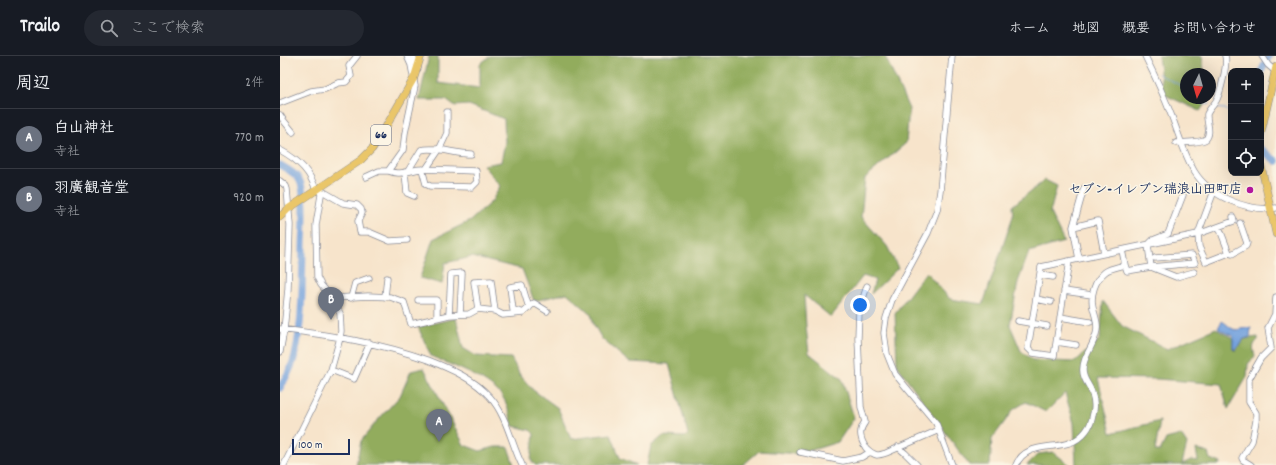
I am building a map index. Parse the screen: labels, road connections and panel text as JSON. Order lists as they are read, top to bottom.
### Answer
{
  "streets": {
    "main road": ["66"]
  },
  "places": ["セブン-イレブン瑞浪山田町店"],
  "scale_bar": "100 m",
  "north": "bottom",
  "page": {
    "header": "Trailo",
    "search": "ここで検索",
    "nav": [
      "ホーム",
      "地図",
      "概要",
      "お問い合わせ"
    ],
    "heading": ["周辺", "2件"],
    "map_buttons": ["+", "−"],
    "list": [
      {
        "mark": "A",
        "name": "白山神社",
        "note": "寺社",
        "value": "770 m"
      },
      {
        "mark": "B",
        "name": "羽廣観音堂",
        "note": "寺社",
        "value": "920 m"
      }
    ],
    "pins": ["B", "A"],
    "scale": "100 m"
  }
}
